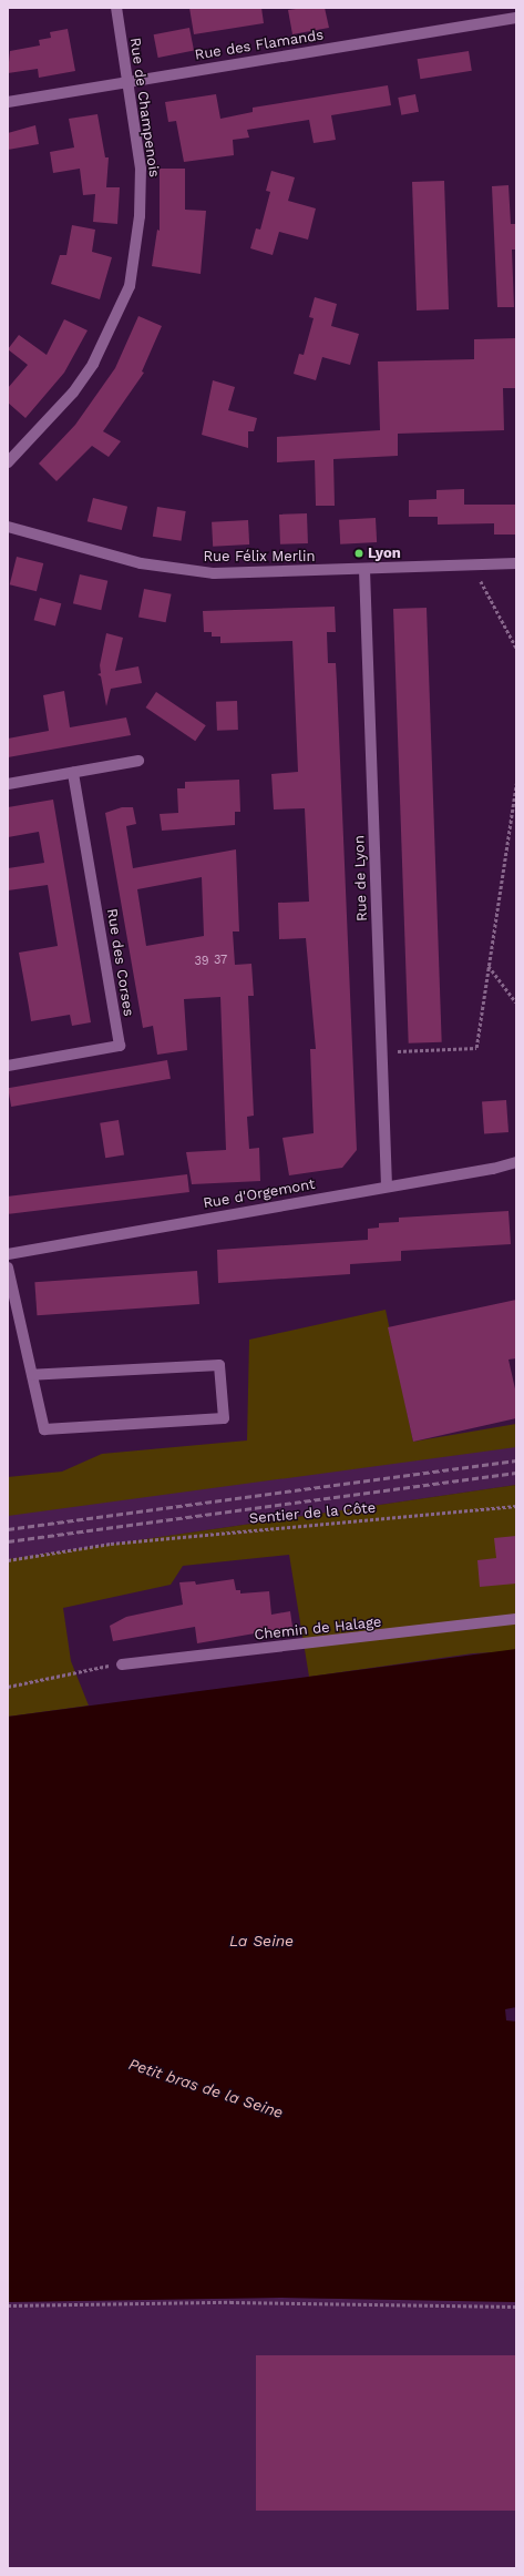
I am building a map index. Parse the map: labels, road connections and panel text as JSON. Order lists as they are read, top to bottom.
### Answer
{
  "streets": {
    "street": [
      "Rue des Flamands",
      "Rue de Champenois",
      "Rue Félix Merlin",
      "Rue de Lyon",
      "Rue des Corses",
      "Rue d'Orgemont",
      "Chemin de Halage"
    ],
    "path": ["Sentier de la Côte"]
  },
  "crossings": [
    ["Rue des Flamands", "Rue de Champenois"],
    ["Rue Félix Merlin", "Rue de Lyon"],
    ["Rue de Lyon", "Rue d'Orgemont"]
  ],
  "water": ["La Seine", "Petit bras de la Seine"],
  "places": ["Lyon"],
  "house_numbers": ["37", "39"]
}
